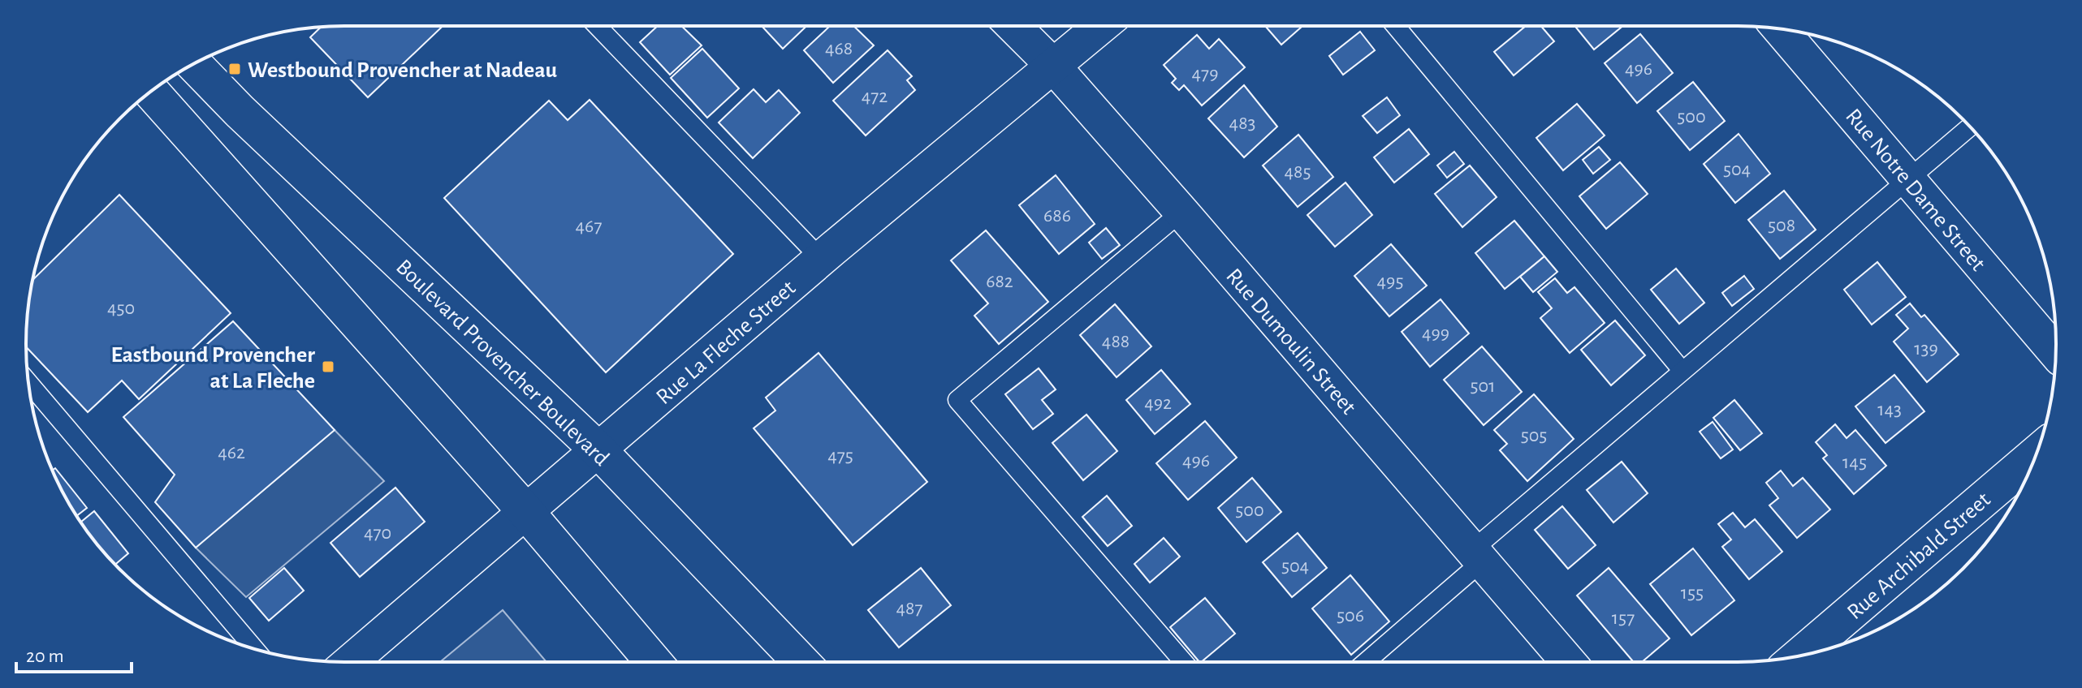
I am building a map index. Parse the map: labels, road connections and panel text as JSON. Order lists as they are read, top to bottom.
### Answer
{
  "streets": {
    "main road": ["Boulevard Provencher Boulevard", "Rue Archibald Street"],
    "street": ["Rue Notre Dame Street", "Rue Dumoulin Street", "Rue La Fleche Street"]
  },
  "crossings": [
    ["Rue Dumoulin Street", "Rue La Fleche Street"],
    ["Rue La Fleche Street", "Boulevard Provencher Boulevard"]
  ],
  "places": {
    "transit": ["Westbound Provencher at Nadeau", "Eastbound Provencher at La Fleche"]
  },
  "house_numbers": [
    "468",
    "496",
    "479",
    "472",
    "500",
    "483",
    "504",
    "485",
    "686",
    "508",
    "467",
    "682",
    "495",
    "450",
    "499",
    "488",
    "139",
    "501",
    "492",
    "143",
    "505",
    "462",
    "475",
    "496",
    "145",
    "500",
    "470",
    "504",
    "155",
    "487",
    "506",
    "157"
  ],
  "scale_bar": "20 m"
}
